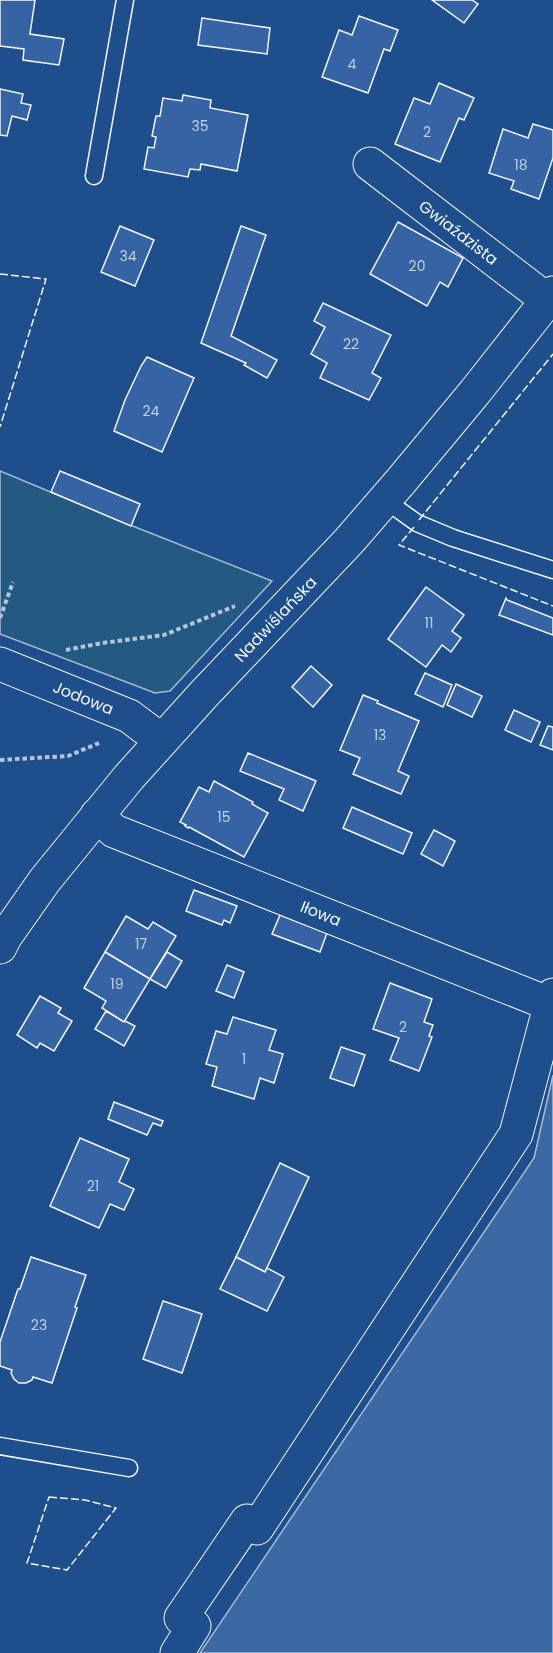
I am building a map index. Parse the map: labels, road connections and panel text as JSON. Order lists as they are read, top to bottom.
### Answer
{
  "streets": {
    "street": [
      "Gwiaździsta",
      "Nadwiślańska",
      "Jodowa",
      "Iłowa"
    ]
  },
  "crossings": [
    ["Gwiaździsta", "Nadwiślańska"],
    ["Nadwiślańska", "Jodowa"],
    ["Nadwiślańska", "Iłowa"]
  ],
  "house_numbers": [
    "4",
    "35",
    "2",
    "18",
    "34",
    "20",
    "22",
    "24",
    "11",
    "13",
    "15",
    "17",
    "19",
    "2",
    "1",
    "21",
    "23"
  ]
}
